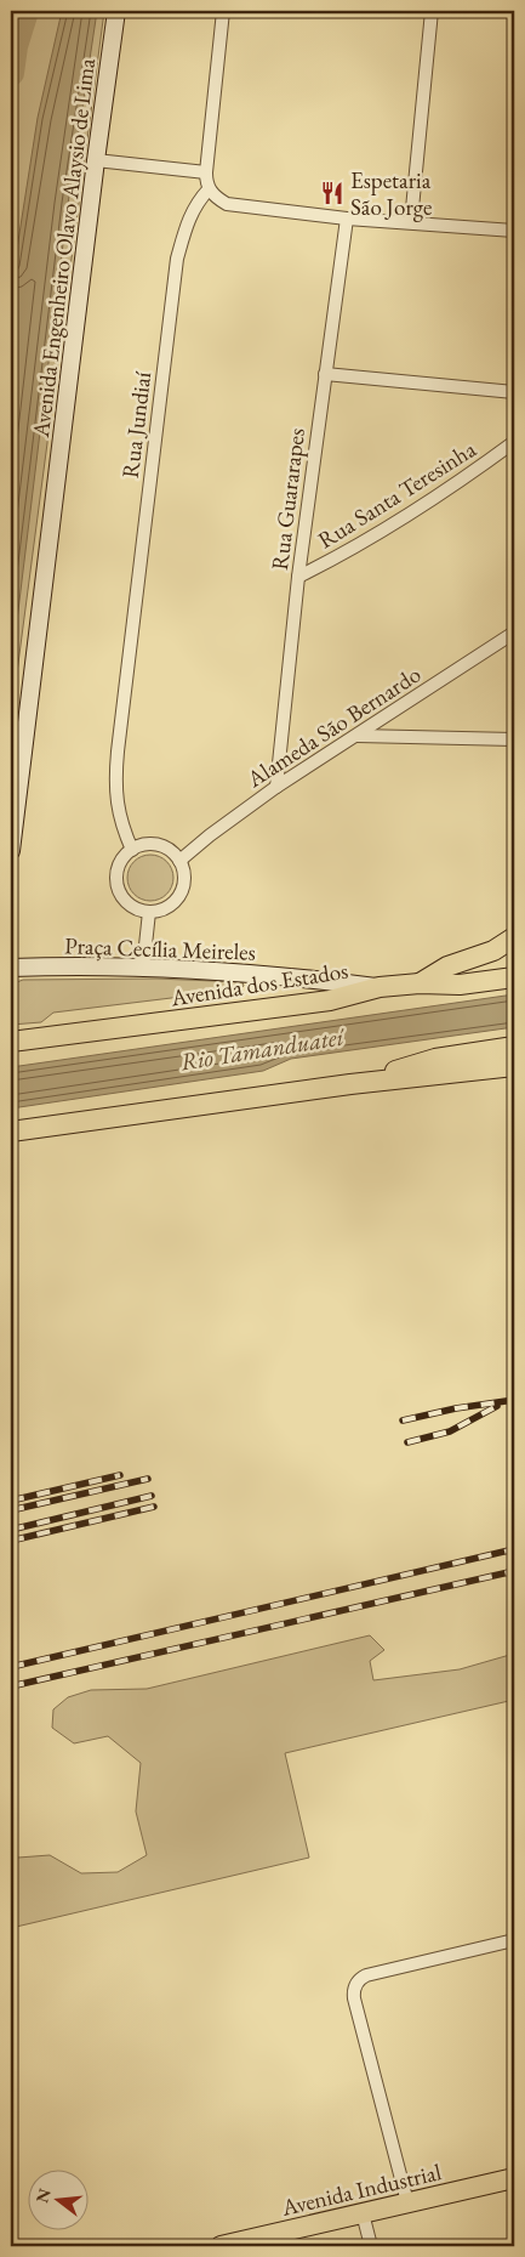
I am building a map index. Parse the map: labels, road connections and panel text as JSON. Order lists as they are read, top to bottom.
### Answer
{
  "streets": {
    "main road": [
      "Avenida Engenheiro Olavo Alaysio de Lima",
      "Praça Cecília Meireles",
      "Avenida dos Estados",
      "Avenida Industrial"
    ],
    "street": [
      "Rua Jundiaí",
      "Rua Santa Teresinha",
      "Rua Guararapes",
      "Alameda São Bernardo"
    ]
  },
  "crossings": [
    ["Rua Jundiaí", "Alameda São Bernardo"],
    ["Rua Santa Teresinha", "Rua Guararapes"],
    ["Rua Guararapes", "Alameda São Bernardo"],
    ["Praça Cecília Meireles", "Avenida dos Estados"]
  ],
  "water": ["Rio Tamanduateí"],
  "places": {
    "restaurant": ["Espetaria São Jorge"]
  },
  "north": "left"
}
